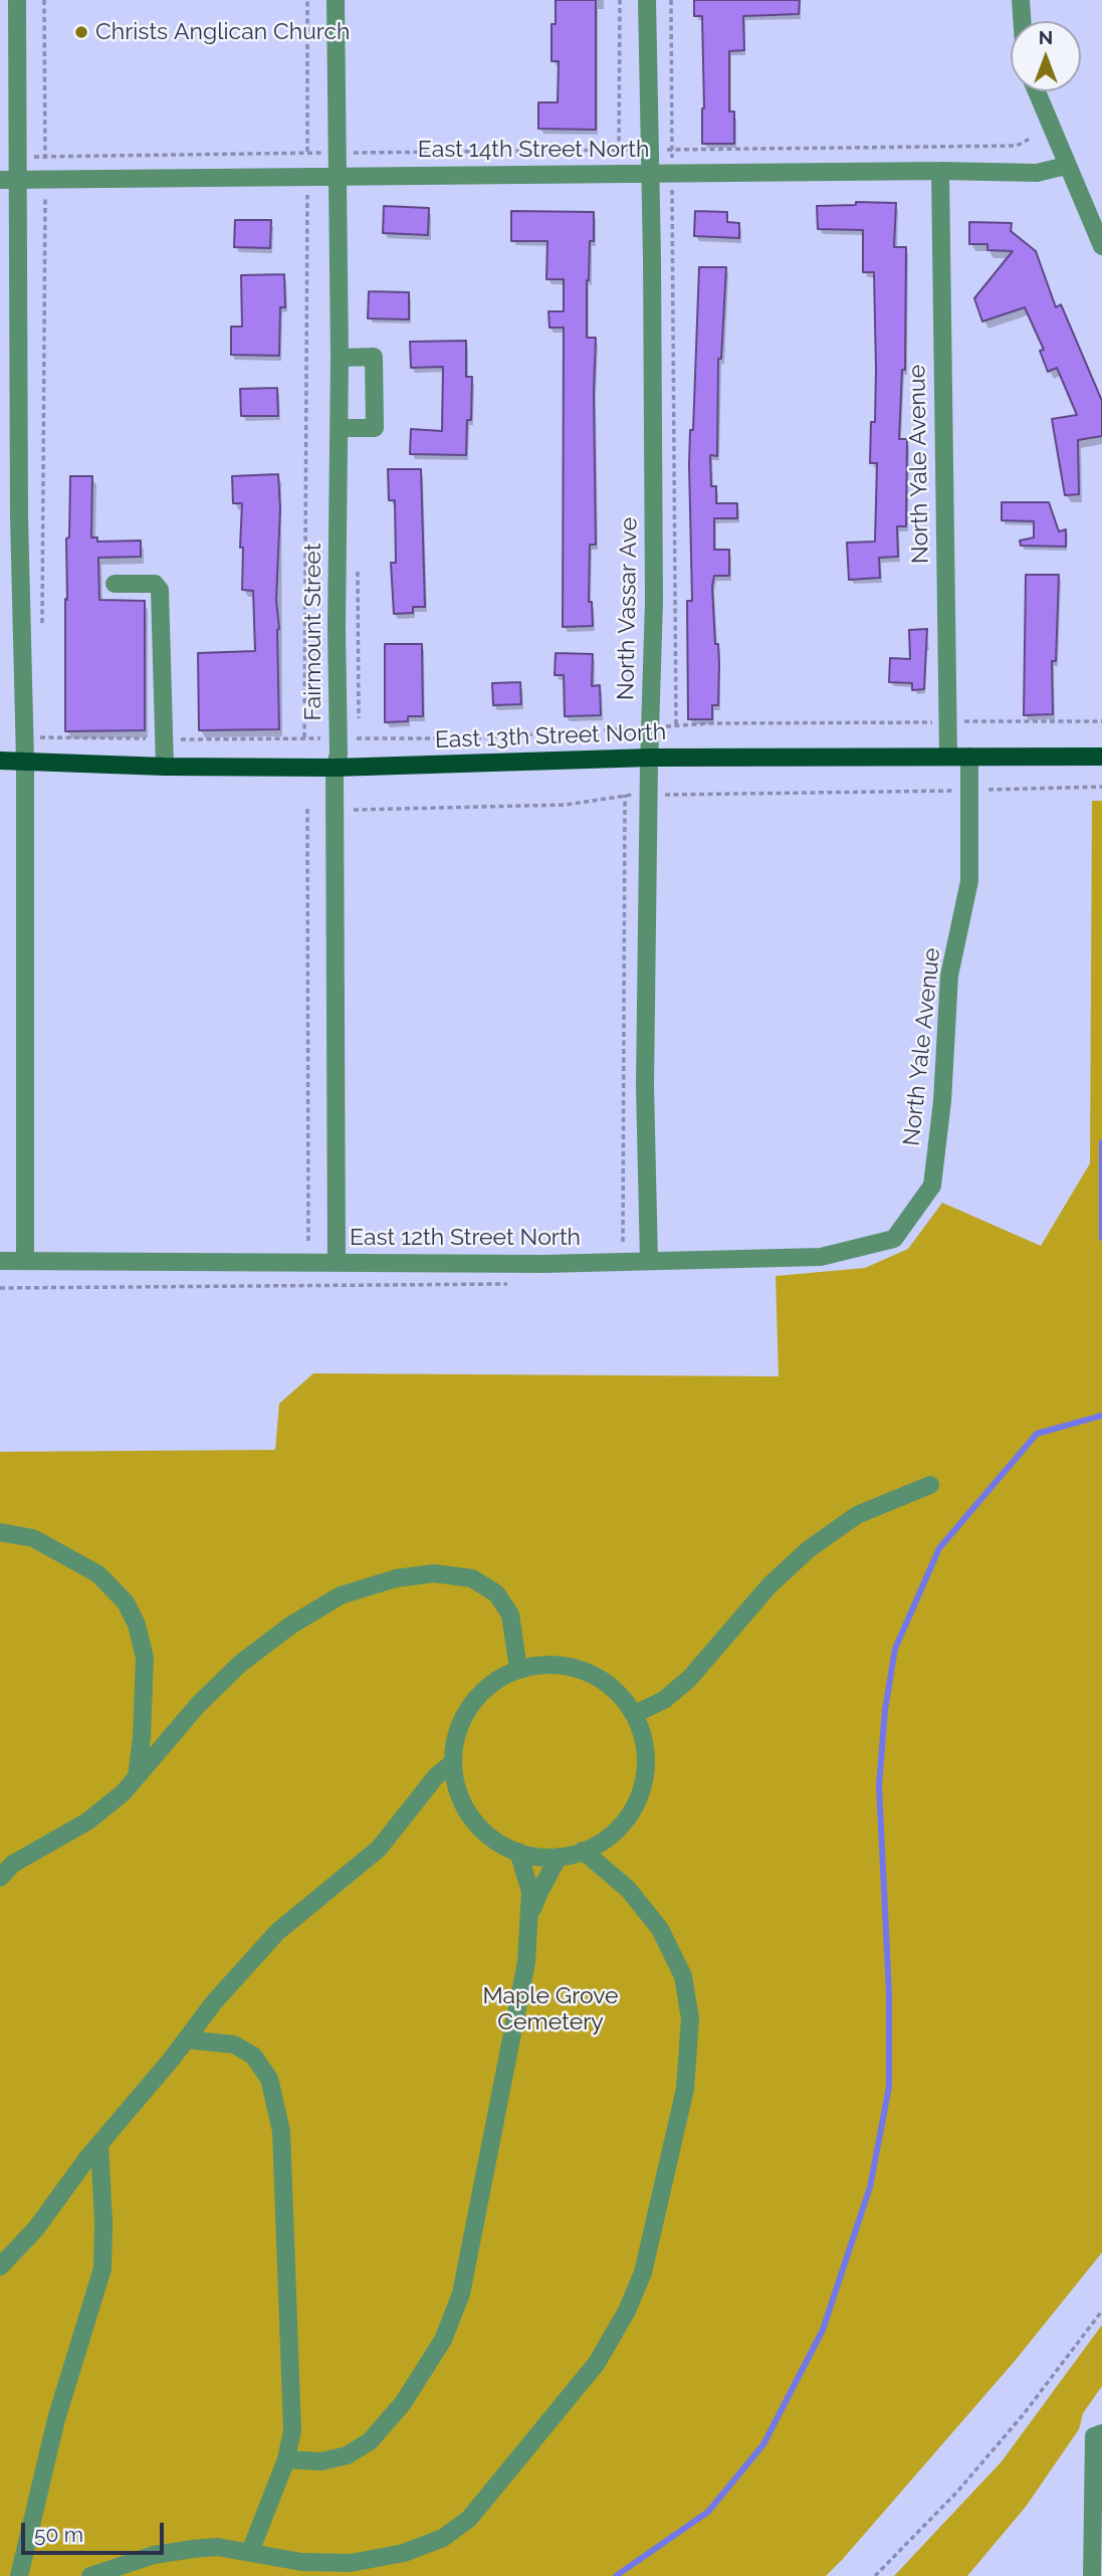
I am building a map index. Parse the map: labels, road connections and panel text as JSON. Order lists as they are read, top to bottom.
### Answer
{
  "streets": {
    "main road": ["East 13th Street North"],
    "street": [
      "East 14th Street North",
      "North Yale Avenue",
      "North Vassar Ave",
      "Fairmount Street",
      "East 12th Street North"
    ]
  },
  "crossings": [
    ["East 14th Street North", "North Yale Avenue"],
    ["East 14th Street North", "North Vassar Ave"],
    ["East 14th Street North", "Fairmount Street"],
    ["North Yale Avenue", "East 13th Street North"],
    ["North Yale Avenue", "East 12th Street North"],
    ["North Vassar Ave", "East 13th Street North"],
    ["North Vassar Ave", "East 12th Street North"],
    ["Fairmount Street", "East 13th Street North"],
    ["Fairmount Street", "East 12th Street North"]
  ],
  "parks": ["Maple Grove Cemetery"],
  "places": ["Christs Anglican Church"],
  "scale_bar": "50 m",
  "north": "top"
}
